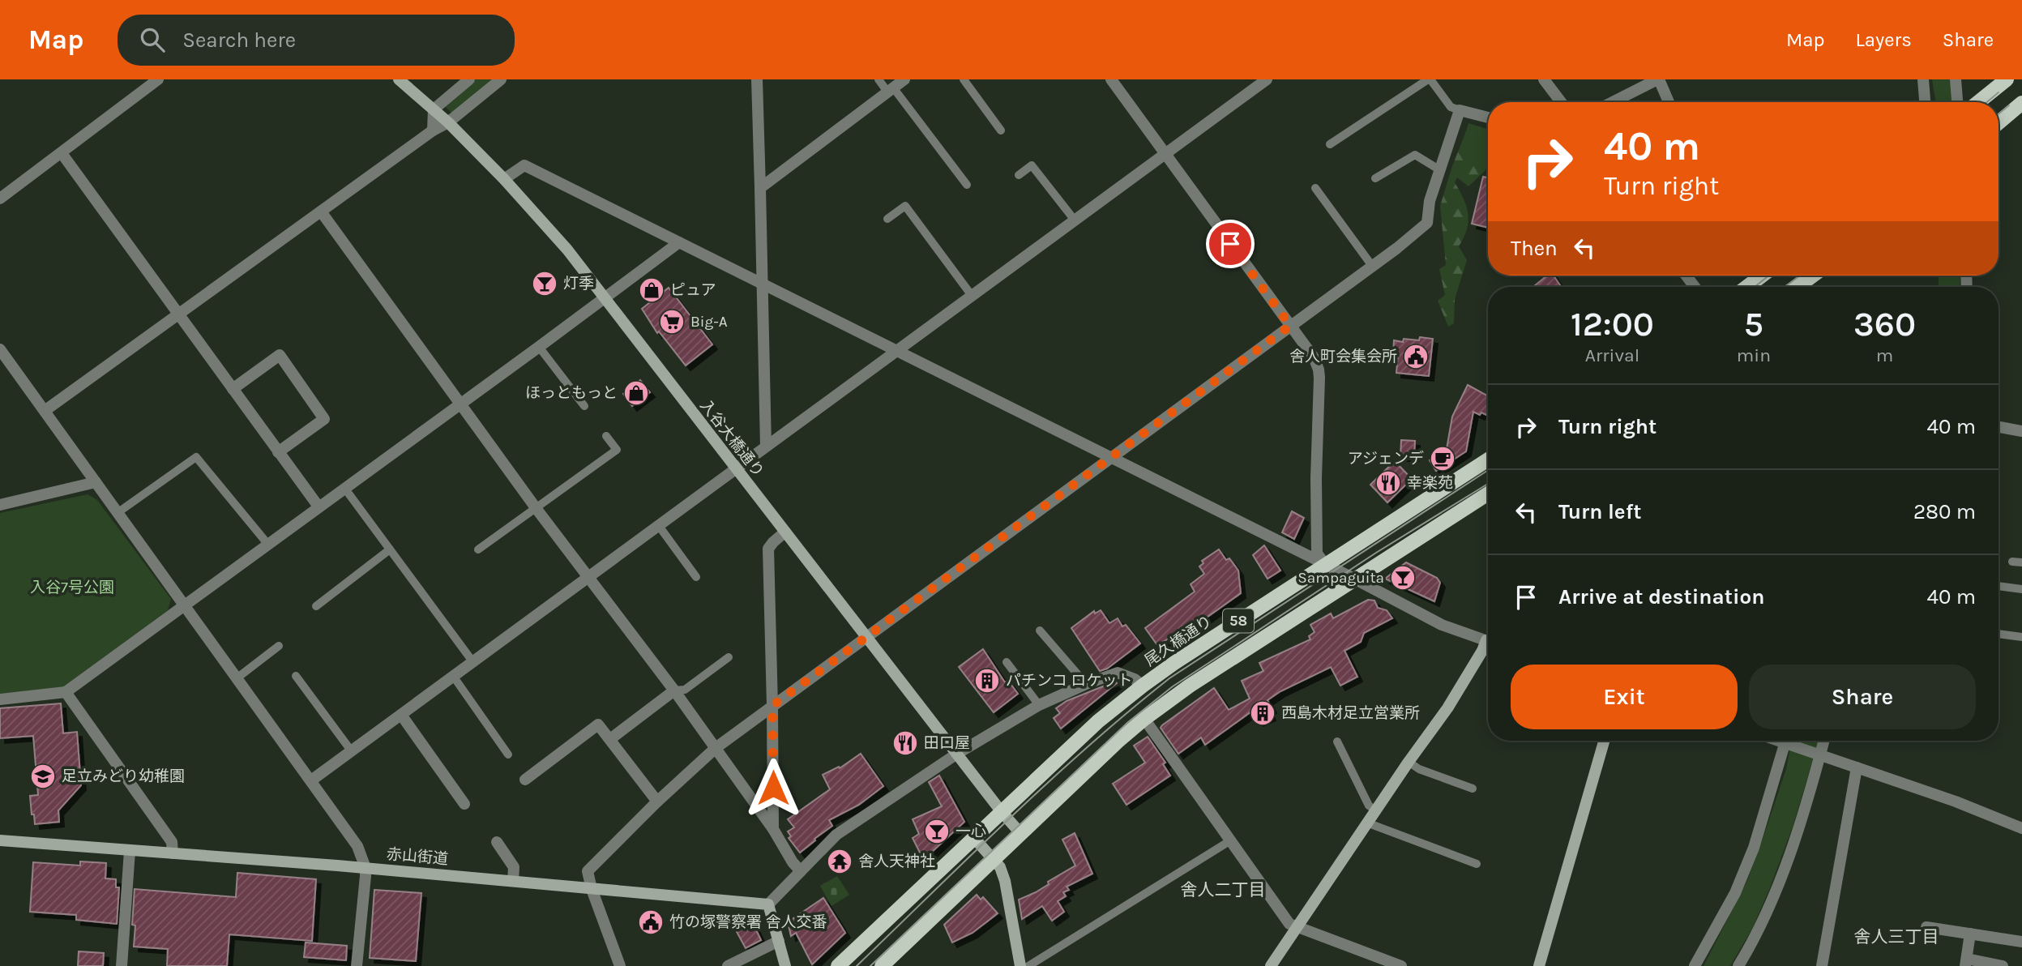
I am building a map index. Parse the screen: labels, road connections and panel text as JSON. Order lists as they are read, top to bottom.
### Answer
{
  "streets": {
    "main road": ["58", "尾久橋通り"],
    "street": ["入谷大橋通り", "赤山街道"]
  },
  "crossings": [
    ["入谷大橋通り", "58"],
    ["入谷大橋通り", "尾久橋通り"]
  ],
  "districts": ["舎人二丁目", "舎人三丁目"],
  "parks": ["入谷7号公園"],
  "places": {
    "bar": ["灯季", "Sampaguita", "一心"],
    "shop": ["ピュア", "ほっともっと"],
    "supermarket": ["Big-A"],
    "public building": ["舎人町会集会所", "竹の塚警察署 舎人交番"],
    "cafe": ["アジェンデ"],
    "restaurant": ["幸楽苑", "田口屋"],
    "building": ["パチンコ ロケット", "西島木材足立営業所"],
    "school or university": ["足立みどり幼稚園"],
    "temple": ["舎人天神社"]
  },
  "page": {
    "header": "Map",
    "search": "Search here",
    "nav": ["Map", "Layers", "Share"],
    "turn": ["40 m", "Turn right"],
    "then": "Then",
    "eta": [
      "12:00",
      "Arrival",
      "5",
      "min",
      "360",
      "m"
    ],
    "list": [
      {
        "name": "Turn right",
        "value": "40 m"
      },
      {
        "name": "Turn left",
        "value": "280 m"
      },
      {
        "name": "Arrive at destination",
        "value": "40 m"
      }
    ],
    "buttons": ["Exit", "Share"]
  }
}
